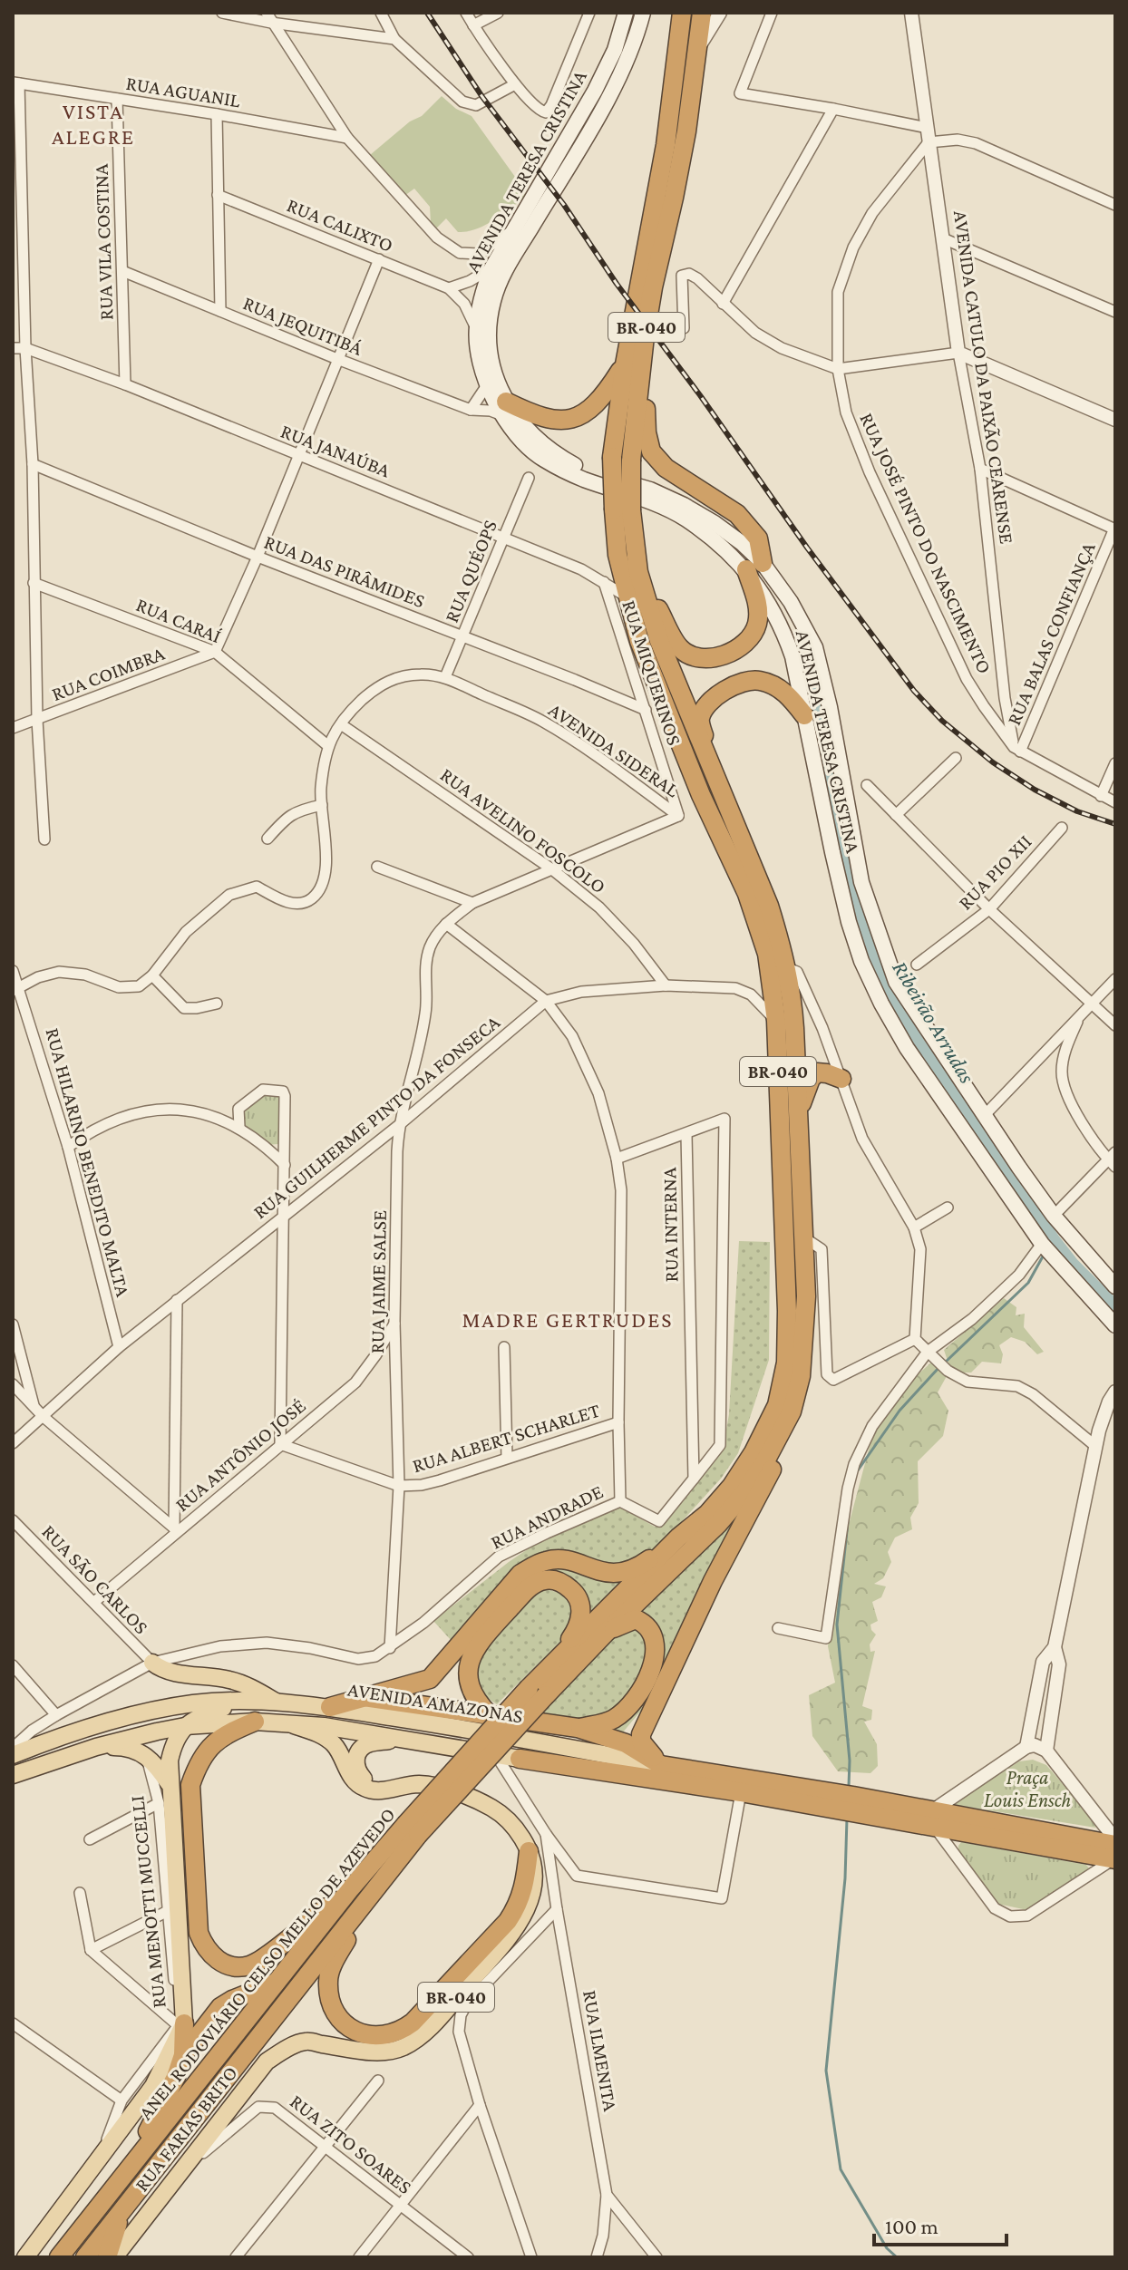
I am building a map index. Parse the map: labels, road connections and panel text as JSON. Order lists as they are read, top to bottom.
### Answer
{
  "streets": {
    "highway": ["BR-040", "AVENIDA AMAZONAS", "ANEL RODOVIÁRIO CELSO MELLO DE AZEVEDO"],
    "main road": ["AVENIDA TERESA CRISTINA", "RUA FARIAS BRITO"],
    "street": [
      "RUA AGUANIL",
      "RUA CALIXTO",
      "RUA VILA COSTINA",
      "RUA JEQUITIBÁ",
      "AVENIDA CATULO DA PAIXÃO CEARENSE",
      "RUA JANAÚBA",
      "RUA JOSÉ PINTO DO NASCIMENTO",
      "RUA DAS PIRÂMIDES",
      "RUA QUÉOPS",
      "RUA CARAÍ",
      "RUA BALAS CONFIANÇA",
      "RUA MIQUERINOS",
      "RUA COIMBRA",
      "AVENIDA SIDERAL",
      "RUA AVELINO FOSCOLO",
      "RUA PIO XII",
      "RUA GUILHERME PINTO DA FONSECA",
      "RUA HILARINO BENEDITO MALTA",
      "RUA INTERNA",
      "RUA JAIME SALSE",
      "RUA ALBERT SCHARLET",
      "RUA ANTÔNIO JOSÉ",
      "RUA ANDRADE",
      "RUA SÃO CARLOS",
      "RUA MENOTTI MUCCELLI",
      "RUA ILMENITA",
      "RUA ZITO SOARES"
    ]
  },
  "crossings": [
    ["RUA AGUANIL", "RUA VILA COSTINA"],
    ["AVENIDA TERESA CRISTINA", "RUA JEQUITIBÁ"],
    ["RUA VILA COSTINA", "RUA JEQUITIBÁ"],
    ["RUA VILA COSTINA", "RUA JANAÚBA"],
    ["BR-040", "RUA FARIAS BRITO"],
    ["AVENIDA CATULO DA PAIXÃO CEARENSE", "RUA JOSÉ PINTO DO NASCIMENTO"],
    ["AVENIDA CATULO DA PAIXÃO CEARENSE", "RUA BALAS CONFIANÇA"],
    ["RUA JANAÚBA", "RUA QUÉOPS"],
    ["RUA JANAÚBA", "RUA MIQUERINOS"],
    ["RUA JANAÚBA", "ANEL RODOVIÁRIO CELSO MELLO DE AZEVEDO"],
    ["RUA JOSÉ PINTO DO NASCIMENTO", "RUA BALAS CONFIANÇA"],
    ["RUA DAS PIRÂMIDES", "RUA QUÉOPS"],
    ["RUA DAS PIRÂMIDES", "RUA MIQUERINOS"],
    ["RUA QUÉOPS", "AVENIDA SIDERAL"],
    ["RUA CARAÍ", "RUA COIMBRA"],
    ["RUA CARAÍ", "AVENIDA SIDERAL"],
    ["RUA MIQUERINOS", "AVENIDA SIDERAL"],
    ["AVENIDA SIDERAL", "RUA AVELINO FOSCOLO"],
    ["RUA AVELINO FOSCOLO", "RUA GUILHERME PINTO DA FONSECA"],
    ["RUA GUILHERME PINTO DA FONSECA", "RUA HILARINO BENEDITO MALTA"],
    ["RUA GUILHERME PINTO DA FONSECA", "RUA JAIME SALSE"],
    ["RUA GUILHERME PINTO DA FONSECA", "ANEL RODOVIÁRIO CELSO MELLO DE AZEVEDO"],
    ["RUA JAIME SALSE", "RUA ALBERT SCHARLET"],
    ["RUA JAIME SALSE", "RUA ANTÔNIO JOSÉ"],
    ["RUA JAIME SALSE", "RUA ANDRADE"],
    ["RUA ALBERT SCHARLET", "RUA ANTÔNIO JOSÉ"],
    ["RUA ANTÔNIO JOSÉ", "RUA SÃO CARLOS"],
    ["RUA MENOTTI MUCCELLI", "ANEL RODOVIÁRIO CELSO MELLO DE AZEVEDO"],
    ["RUA FARIAS BRITO", "RUA ZITO SOARES"]
  ],
  "districts": ["VISTA ALEGRE", "MADRE GERTRUDES"],
  "water": ["Ribeirão Arrudas"],
  "parks": ["Praça Louis Ensch"],
  "scale_bar": "100 m"
}
